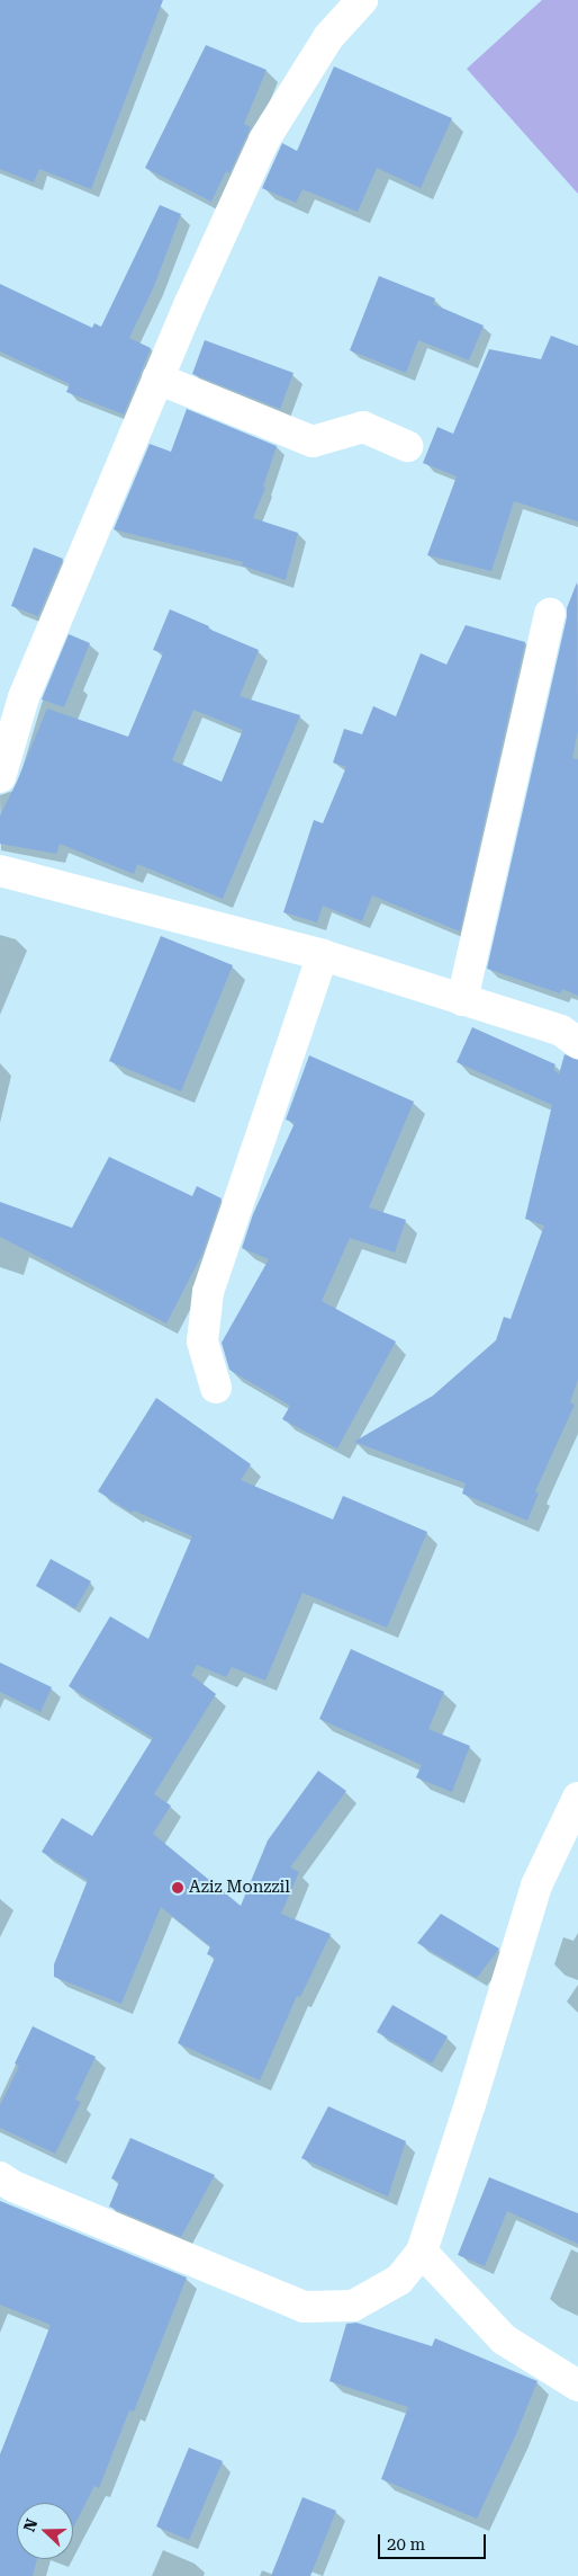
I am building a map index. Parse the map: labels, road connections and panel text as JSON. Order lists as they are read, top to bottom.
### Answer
{
  "places": ["Aziz Monzzil"],
  "scale_bar": "20 m",
  "north": "left"
}
